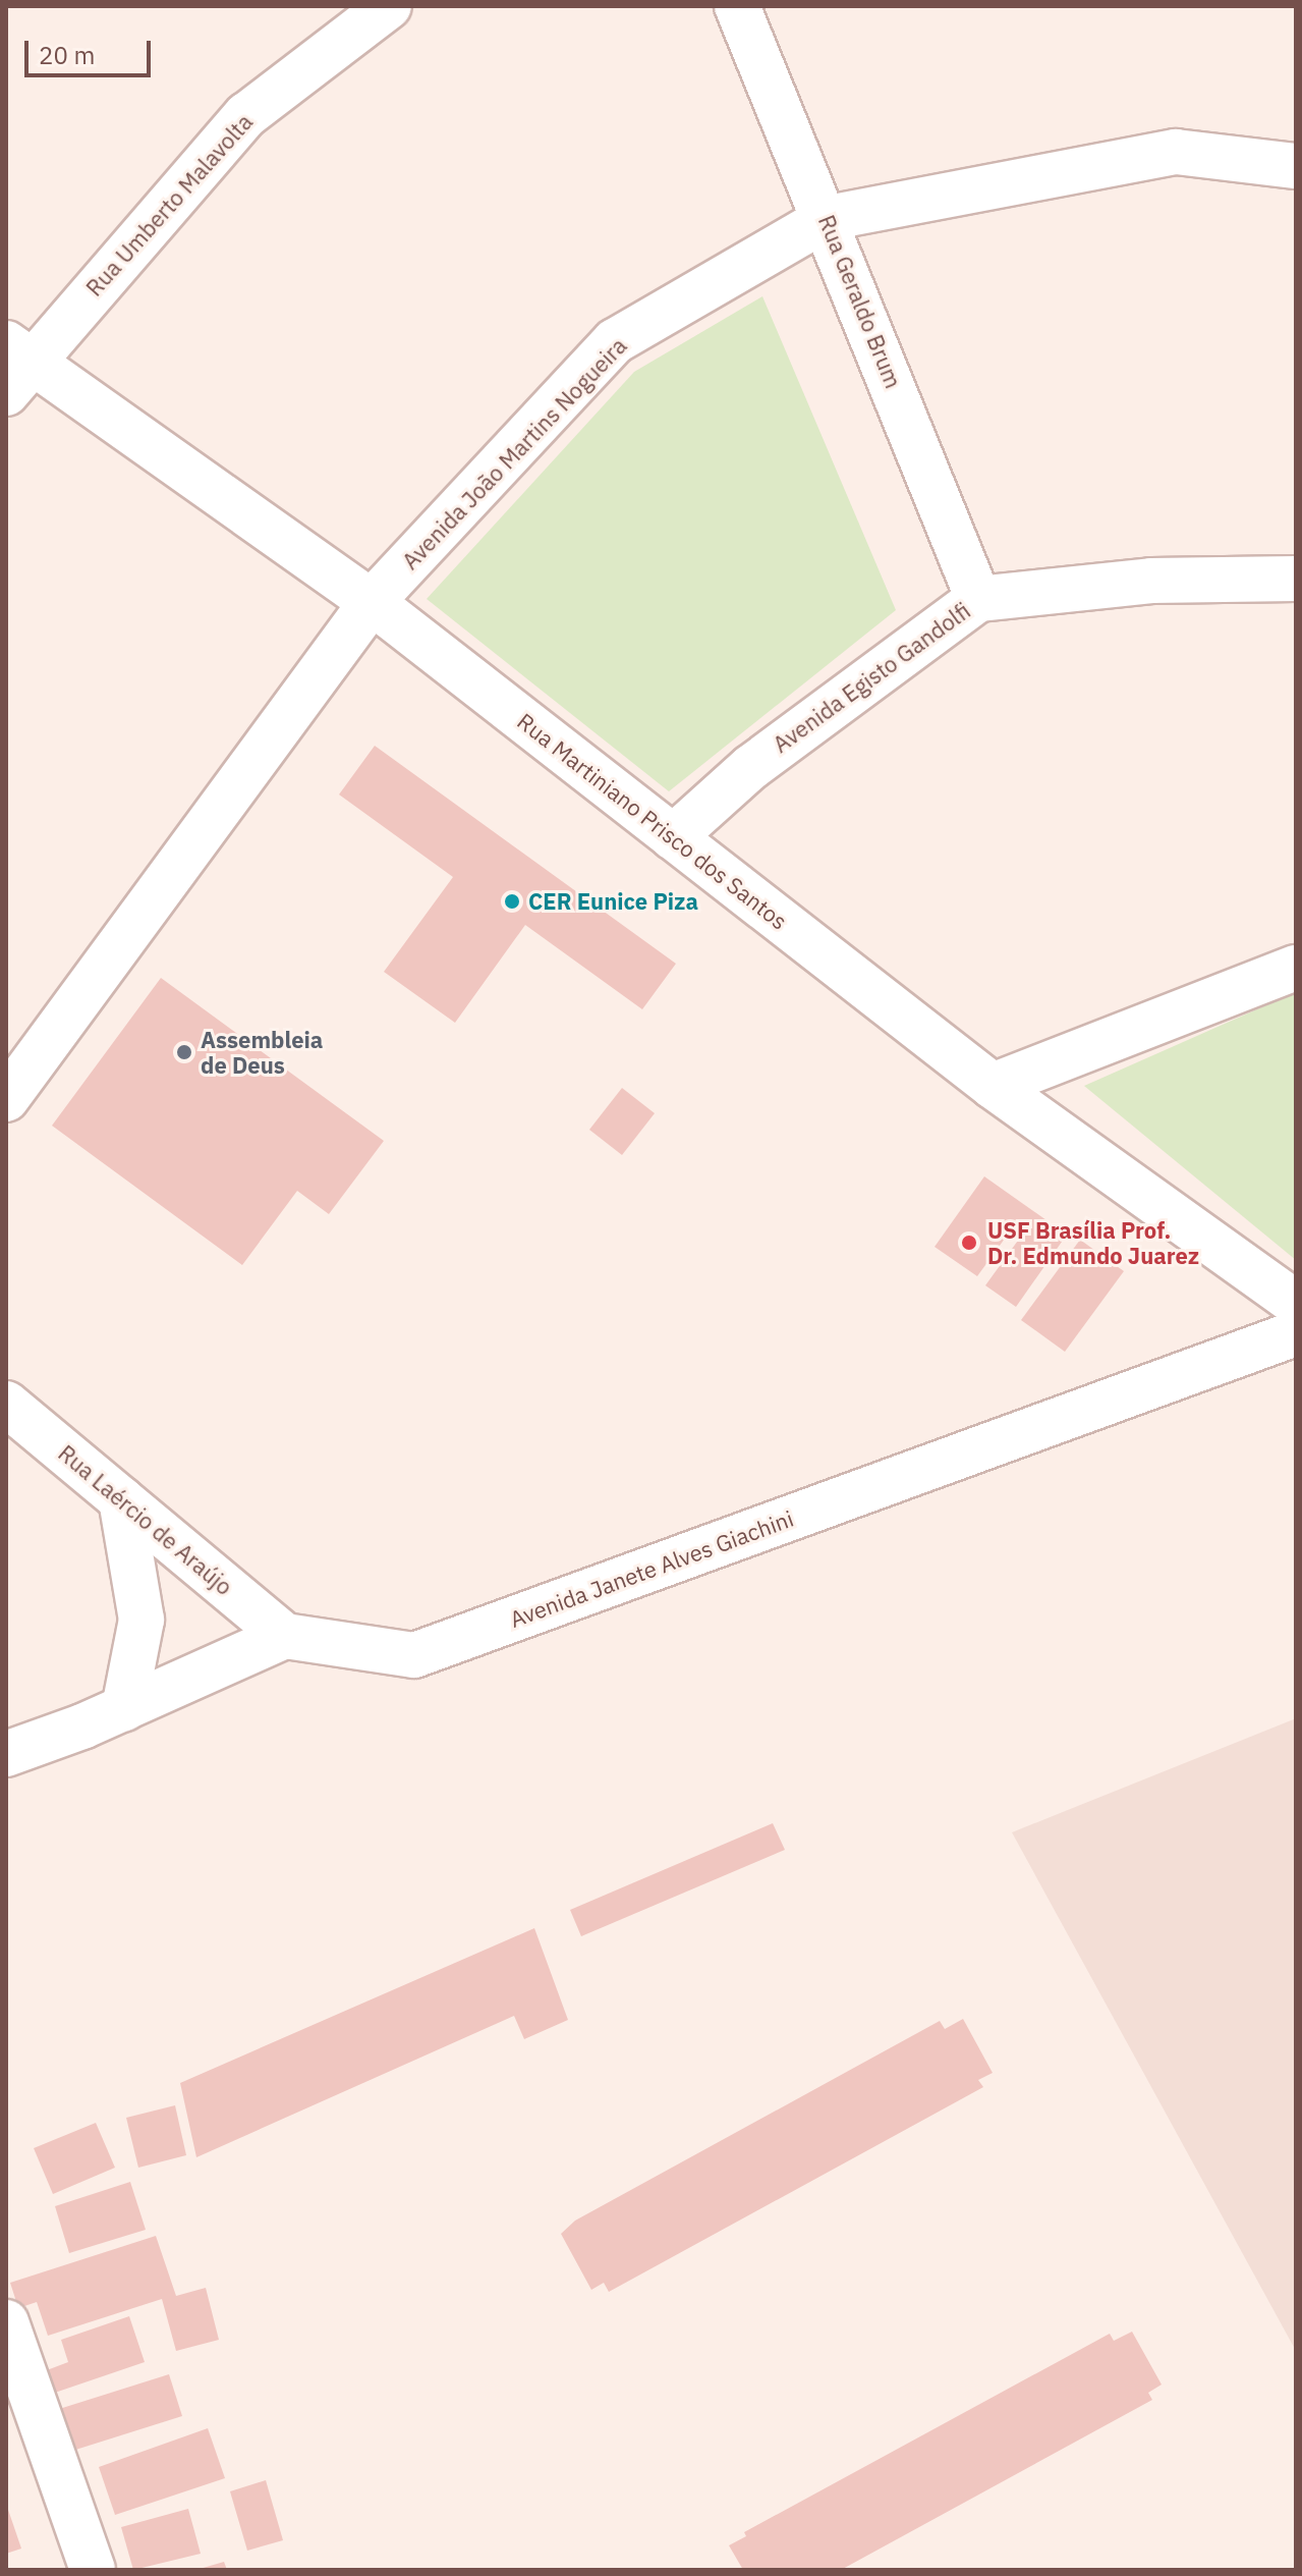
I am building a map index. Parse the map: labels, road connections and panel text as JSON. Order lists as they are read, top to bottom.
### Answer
{
  "streets": {
    "street": [
      "Rua Umberto Malavolta",
      "Rua Geraldo Brum",
      "Avenida João Martins Nogueira",
      "Avenida Egisto Gandolfi",
      "Rua Martiniano Prisco dos Santos",
      "Rua Laércio de Araújo",
      "Avenida Janete Alves Giachini"
    ]
  },
  "crossings": [
    ["Rua Umberto Malavolta", "Rua Martiniano Prisco dos Santos"],
    ["Rua Geraldo Brum", "Avenida João Martins Nogueira"],
    ["Rua Geraldo Brum", "Avenida Egisto Gandolfi"],
    ["Avenida João Martins Nogueira", "Rua Martiniano Prisco dos Santos"],
    ["Avenida Egisto Gandolfi", "Rua Martiniano Prisco dos Santos"],
    ["Rua Laércio de Araújo", "Avenida Janete Alves Giachini"]
  ],
  "places": ["CER Eunice Piza", "Assembleia de Deus", "USF Brasília Prof. Dr. Edmundo Juarez"],
  "scale_bar": "20 m"
}
